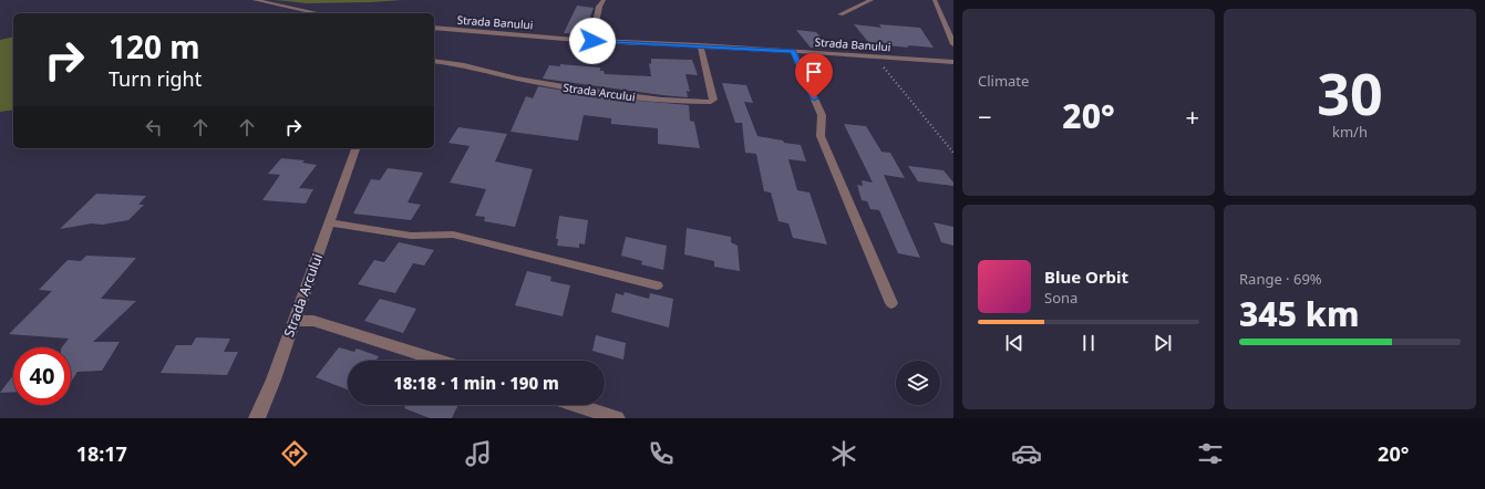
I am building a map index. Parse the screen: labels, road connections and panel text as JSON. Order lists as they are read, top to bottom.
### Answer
{
  "streets": {
    "street": ["Strada Banului", "Strada Arcului"]
  },
  "crossings": [
    ["Strada Banului", "Strada Arcului"]
  ],
  "page": {
    "tile": [
      "Climate",
      ["30", "km/h"],
      ["Range · 69%", "345 km"]
    ],
    "turn": ["120 m", "Turn right"],
    "heat": ["−", "20°", "+"],
    "song": ["Blue Orbit", "Sona"],
    "limit": "40",
    "trip": "18:18 · 1 min · 190 m",
    "tabs": ["18:17", "20°"]
  }
}
